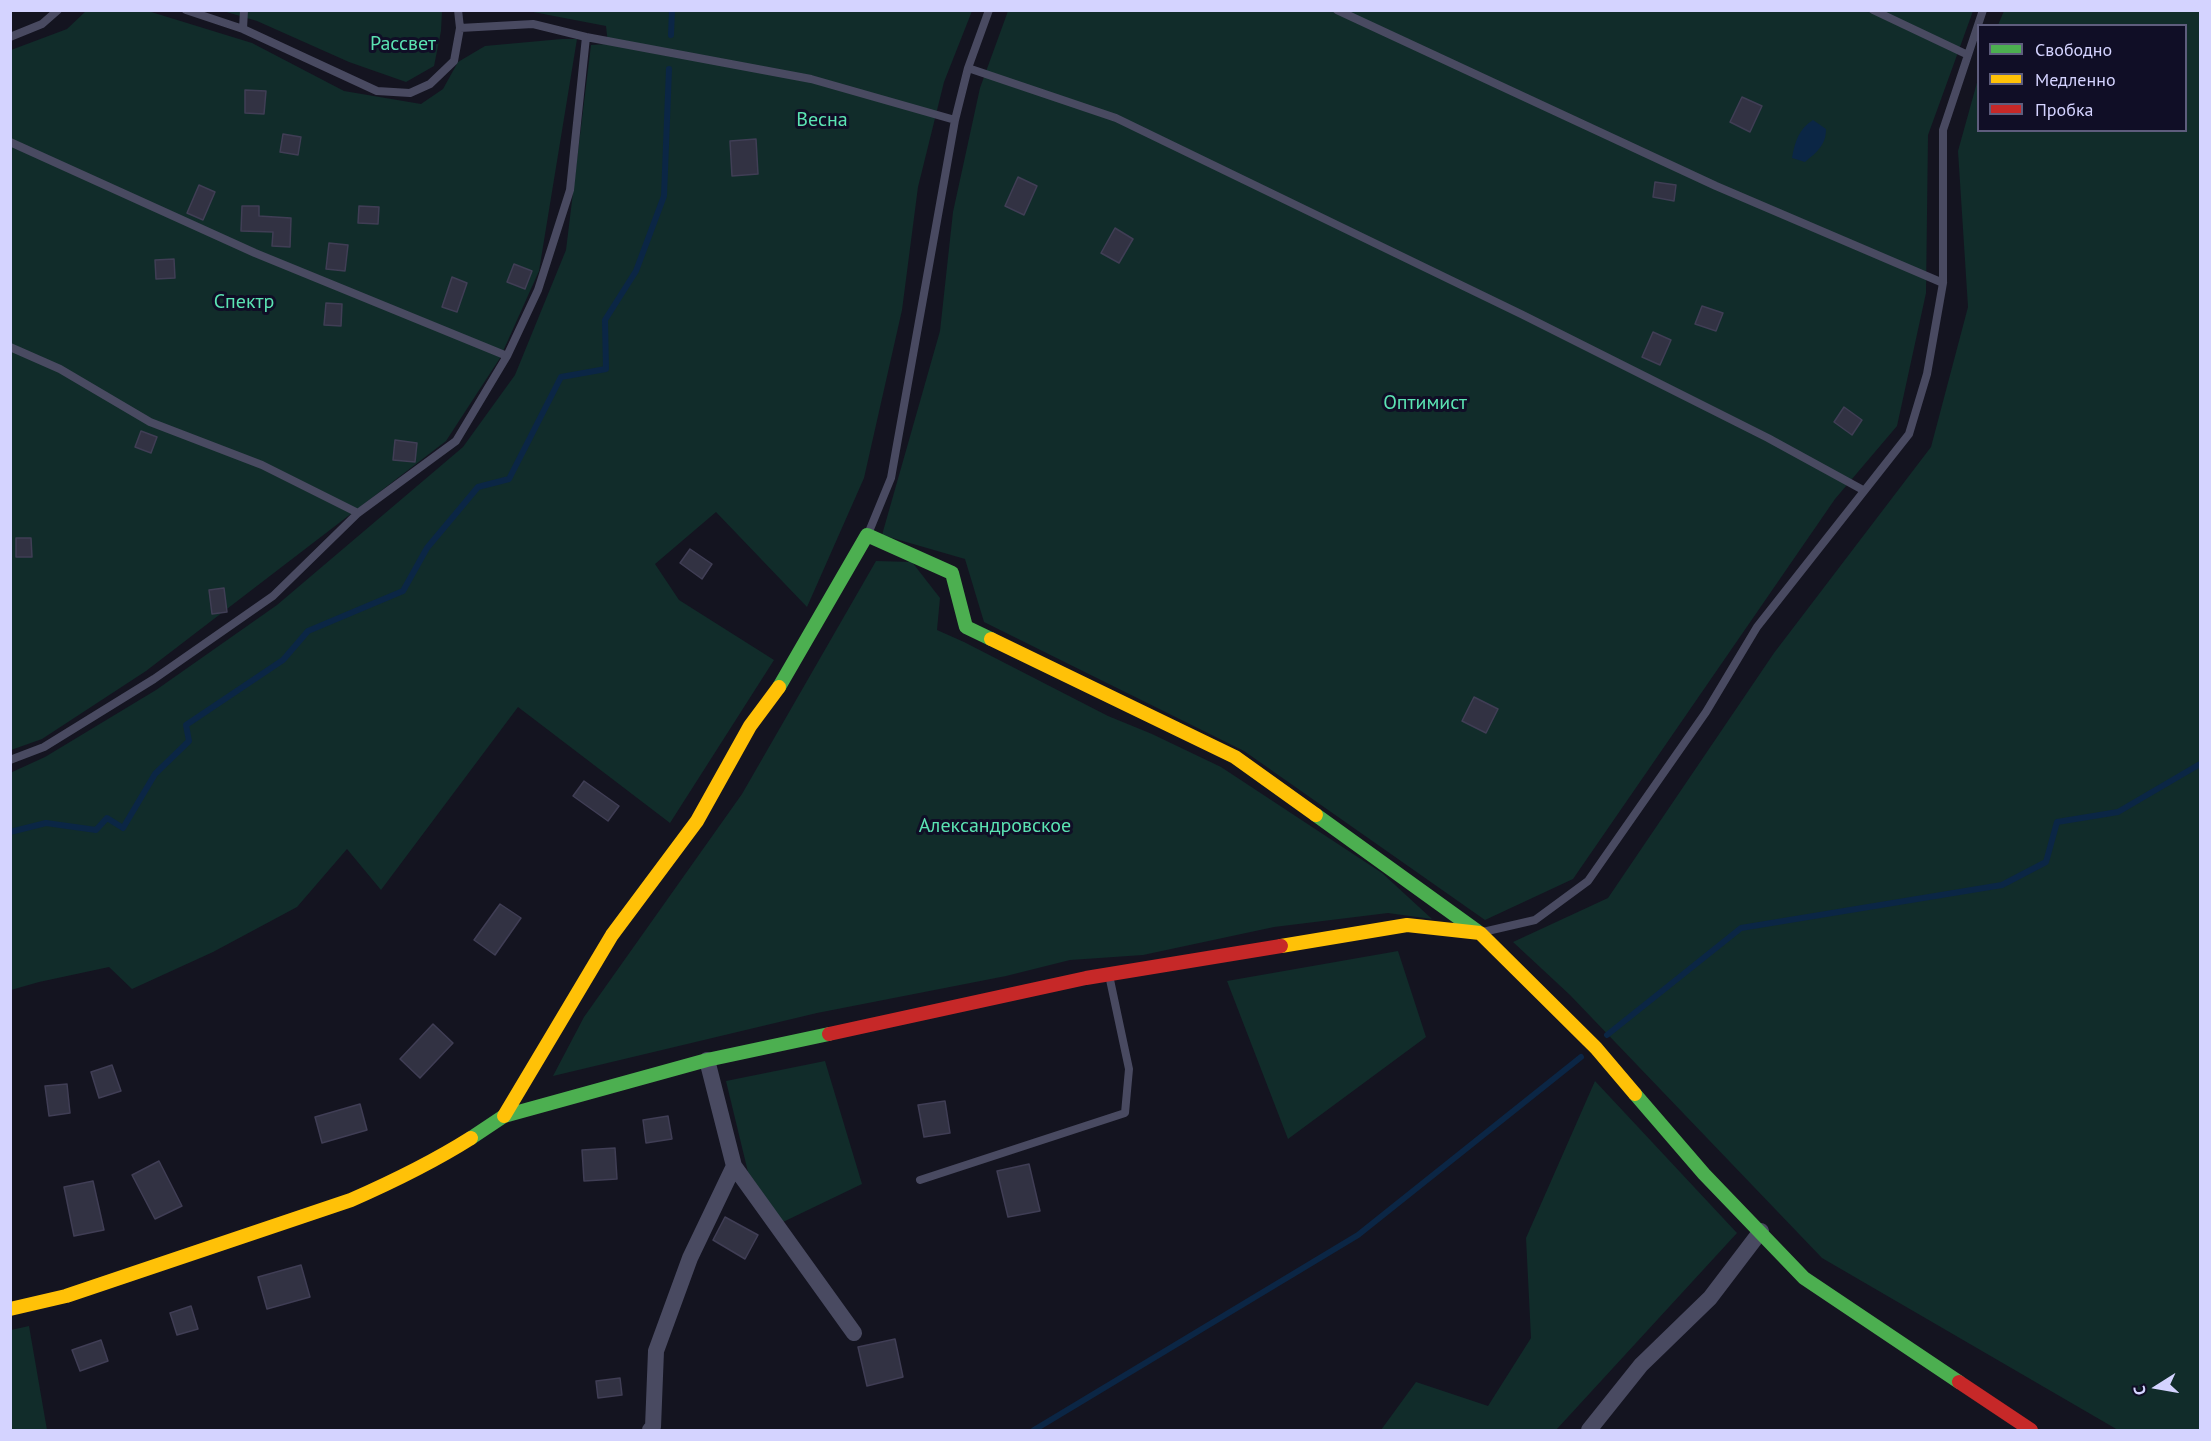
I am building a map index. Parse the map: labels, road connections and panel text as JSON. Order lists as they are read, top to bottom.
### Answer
{
  "parks": [
    "Рассвет",
    "Весна",
    "Спектр",
    "Оптимист",
    "Александровское"
  ],
  "legend": ["Свободно", "Медленно", "Пробка"],
  "north": "left"
}
